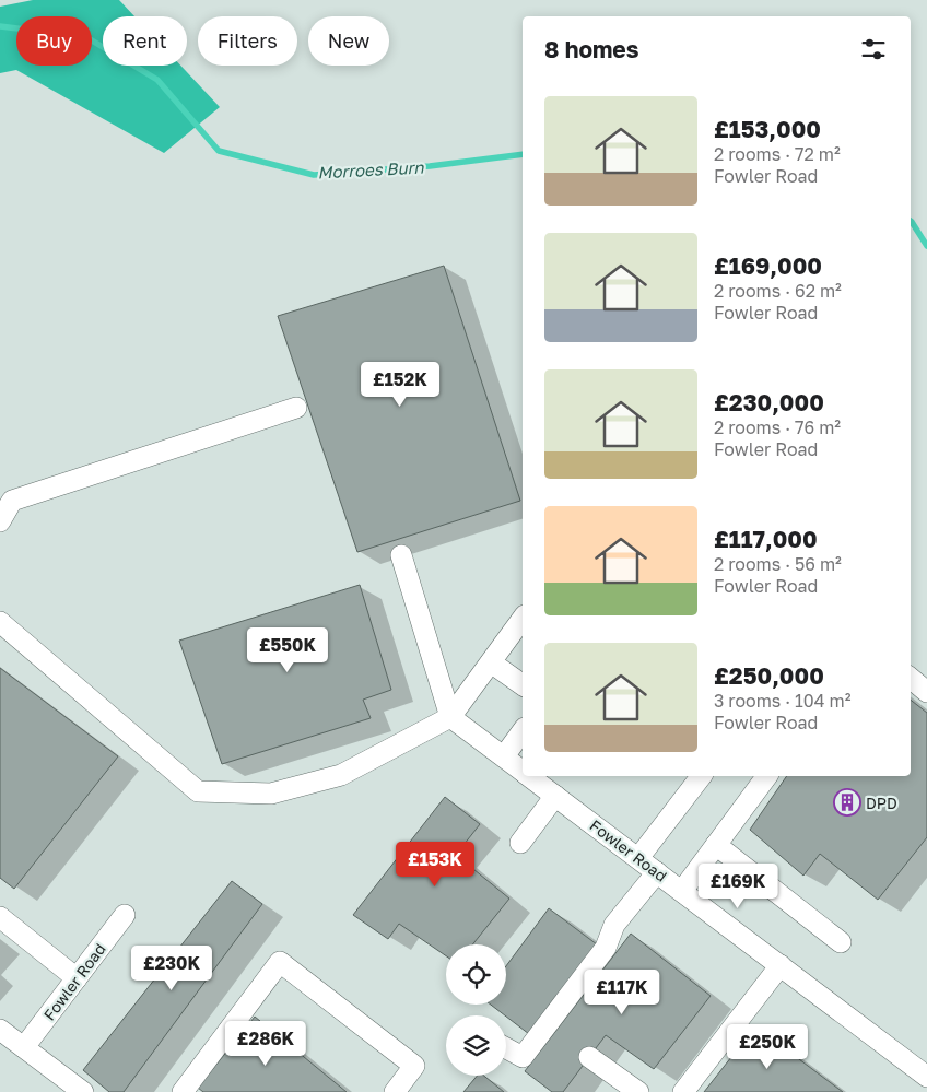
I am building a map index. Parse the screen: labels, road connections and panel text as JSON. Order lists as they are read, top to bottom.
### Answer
{
  "streets": {
    "street": ["Fowler Road"]
  },
  "water": ["Morroes Burn"],
  "places": {
    "building": ["DPD"]
  },
  "page": {
    "chip": [
      "Buy",
      "Rent",
      "Filters",
      "New"
    ],
    "heading": "8 homes",
    "list": [
      {
        "name": "£153,000",
        "note": "2 rooms · 72 m² · Fowler Road"
      },
      {
        "name": "£169,000",
        "note": "2 rooms · 62 m² · Fowler Road"
      },
      {
        "name": "£230,000",
        "note": "2 rooms · 76 m² · Fowler Road"
      },
      {
        "name": "£117,000",
        "note": "2 rooms · 56 m² · Fowler Road"
      },
      {
        "name": "£250,000",
        "note": "3 rooms · 104 m² · Fowler Road"
      }
    ],
    "price": [
      "£152K",
      "£550K",
      "£153K",
      "£169K",
      "£230K",
      "£117K",
      "£286K",
      "£250K"
    ]
  }
}
